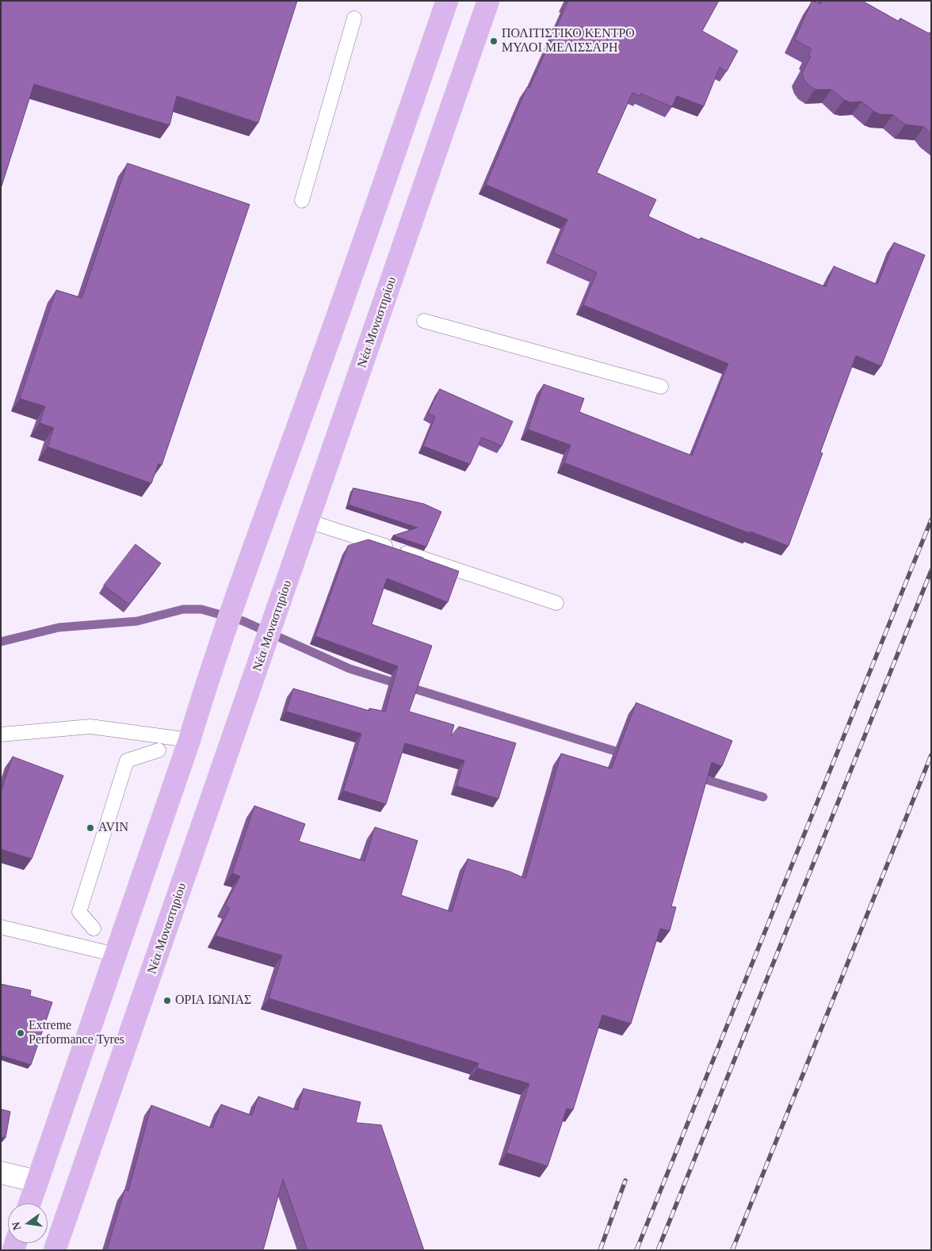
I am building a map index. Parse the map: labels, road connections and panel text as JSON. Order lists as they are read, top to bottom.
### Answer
{
  "streets": {
    "main road": ["Νέα Μοναστηρίου"]
  },
  "places": [
    "ΠΟΛΙΤΙΣΤΙΚΟ ΚΕΝΤΡΟ ΜΥΛΟΙ ΜΕΛΙΣΣΑΡΗ",
    "AVIN",
    "ΟΡΙΑ ΙΩΝΙΑΣ",
    "Extreme Performance Tyres"
  ],
  "north": "left"
}
